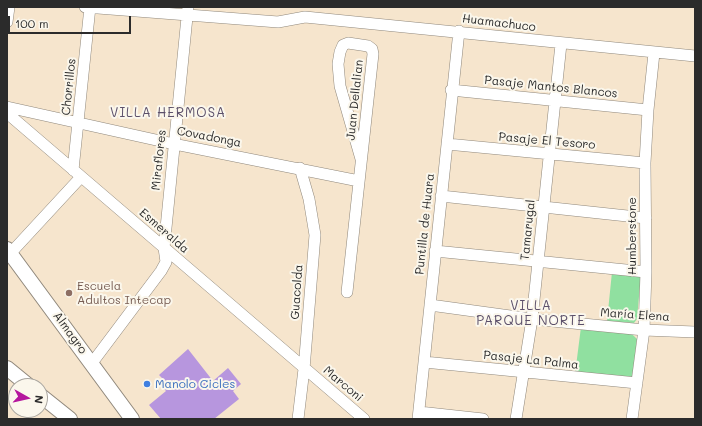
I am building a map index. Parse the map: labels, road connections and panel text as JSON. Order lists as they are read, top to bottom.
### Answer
{
  "streets": {
    "main road": ["Almagro"],
    "street": [
      "Huamachuco",
      "Chorrillos",
      "Pasaje Mantos Blancos",
      "Juan Dellalian",
      "Covadonga",
      "Pasaje El Tesoro",
      "Miraflores",
      "Puntilla de Huara",
      "Tamarugal",
      "Esmeralda",
      "Humberstone",
      "Guacolda",
      "María Elena",
      "Pasaje La Palma",
      "Marconi"
    ]
  },
  "crossings": [
    ["Huamachuco", "Chorrillos"],
    ["Huamachuco", "Miraflores"],
    ["Huamachuco", "Puntilla de Huara"],
    ["Huamachuco", "Tamarugal"],
    ["Huamachuco", "Humberstone"],
    ["Chorrillos", "Covadonga"],
    ["Chorrillos", "Esmeralda"],
    ["Pasaje Mantos Blancos", "Puntilla de Huara"],
    ["Pasaje Mantos Blancos", "Tamarugal"],
    ["Pasaje Mantos Blancos", "Humberstone"],
    ["Juan Dellalian", "Covadonga"],
    ["Covadonga", "Miraflores"],
    ["Covadonga", "Guacolda"],
    ["Pasaje El Tesoro", "Puntilla de Huara"],
    ["Pasaje El Tesoro", "Tamarugal"],
    ["Pasaje El Tesoro", "Humberstone"],
    ["Miraflores", "Esmeralda"],
    ["Miraflores", "Almagro"],
    ["Puntilla de Huara", "María Elena"],
    ["Puntilla de Huara", "Pasaje La Palma"],
    ["Tamarugal", "María Elena"],
    ["Tamarugal", "Pasaje La Palma"],
    ["Esmeralda", "Guacolda"],
    ["Esmeralda", "Marconi"],
    ["Humberstone", "María Elena"],
    ["Humberstone", "Pasaje La Palma"],
    ["Guacolda", "Marconi"]
  ],
  "districts": ["VILLA HERMOSA", "VILLA PARQUE NORTE"],
  "places": ["Escuela Adultos Intecap", "Manolo Cicles"],
  "scale_bar": "100 m",
  "north": "right"
}
